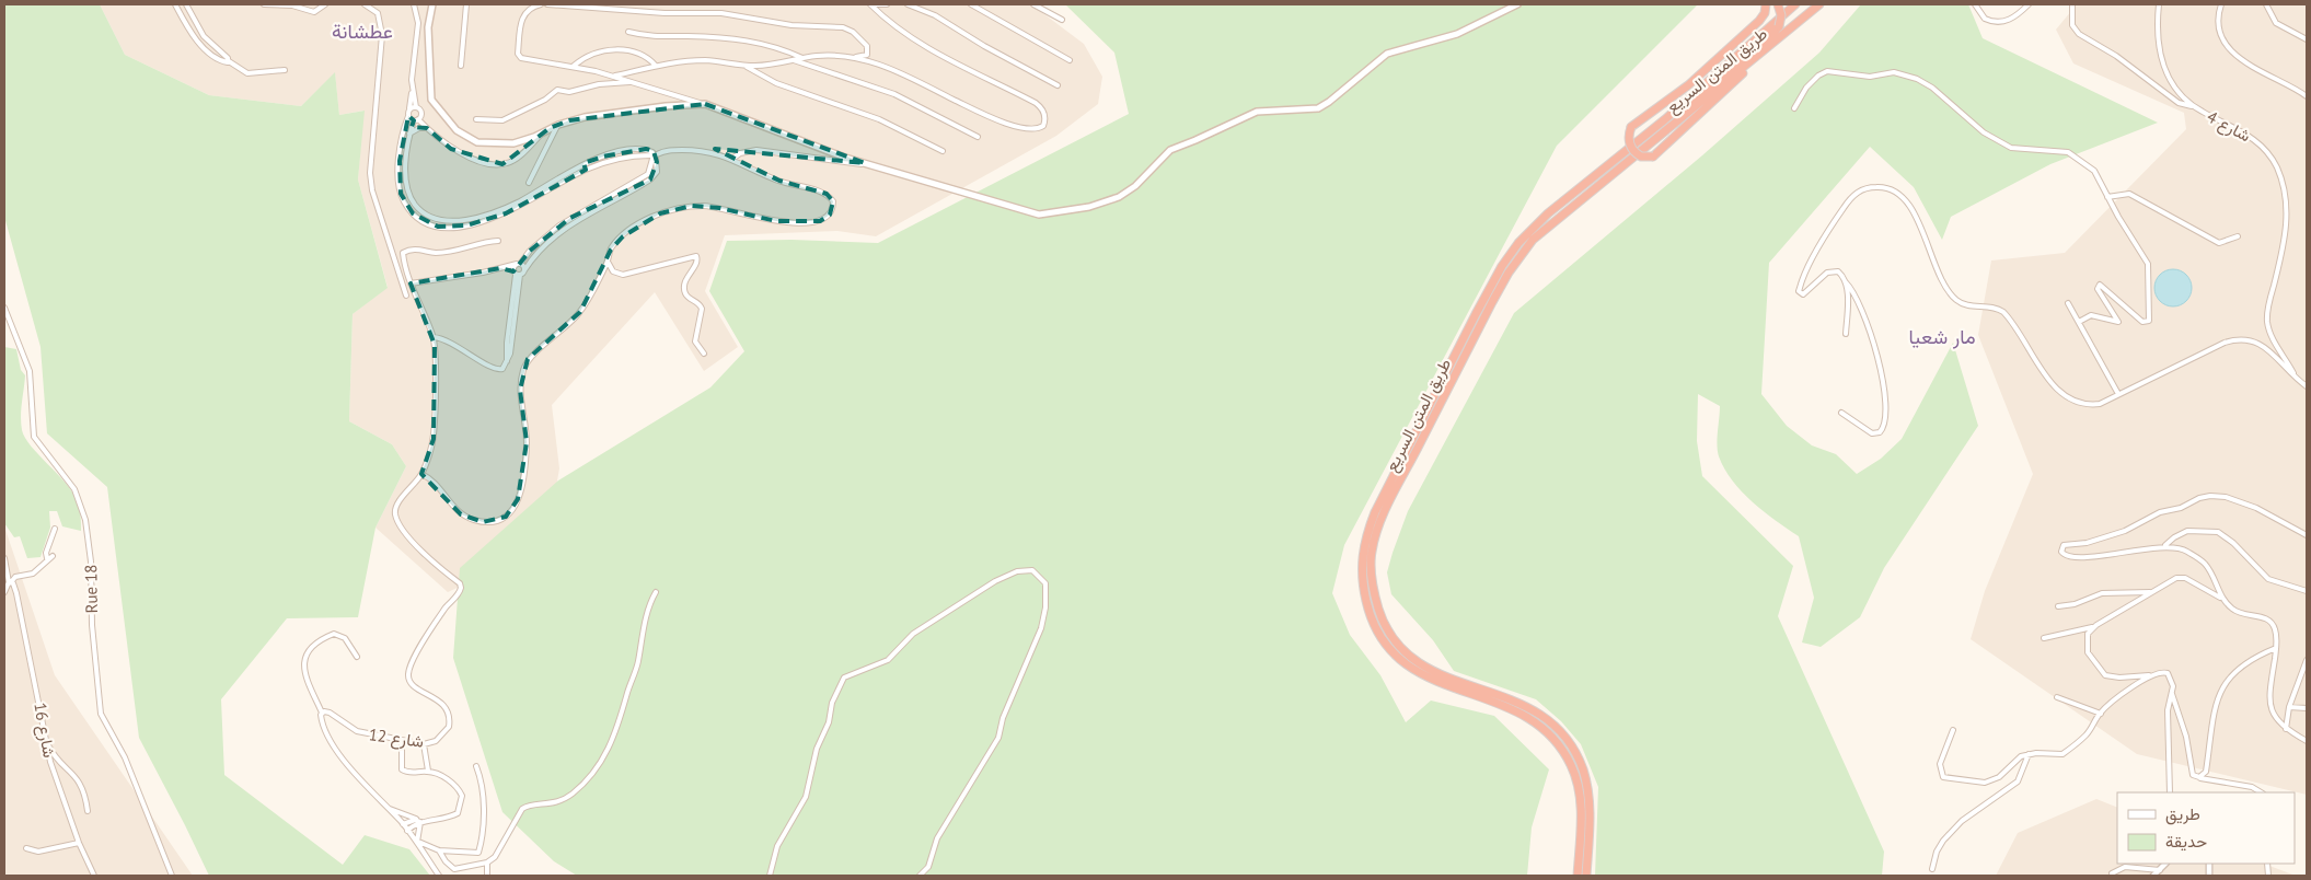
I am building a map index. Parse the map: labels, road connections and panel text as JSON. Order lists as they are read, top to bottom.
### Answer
{
  "streets": {
    "highway": ["طريق المتن السريع"],
    "street": [
      "شارع 4",
      "Rue 18",
      "شارع 16",
      "شارع 12"
    ]
  },
  "districts": ["عطشانة", "مار شعيا"],
  "legend": ["طريق", "حديقة"]
}
